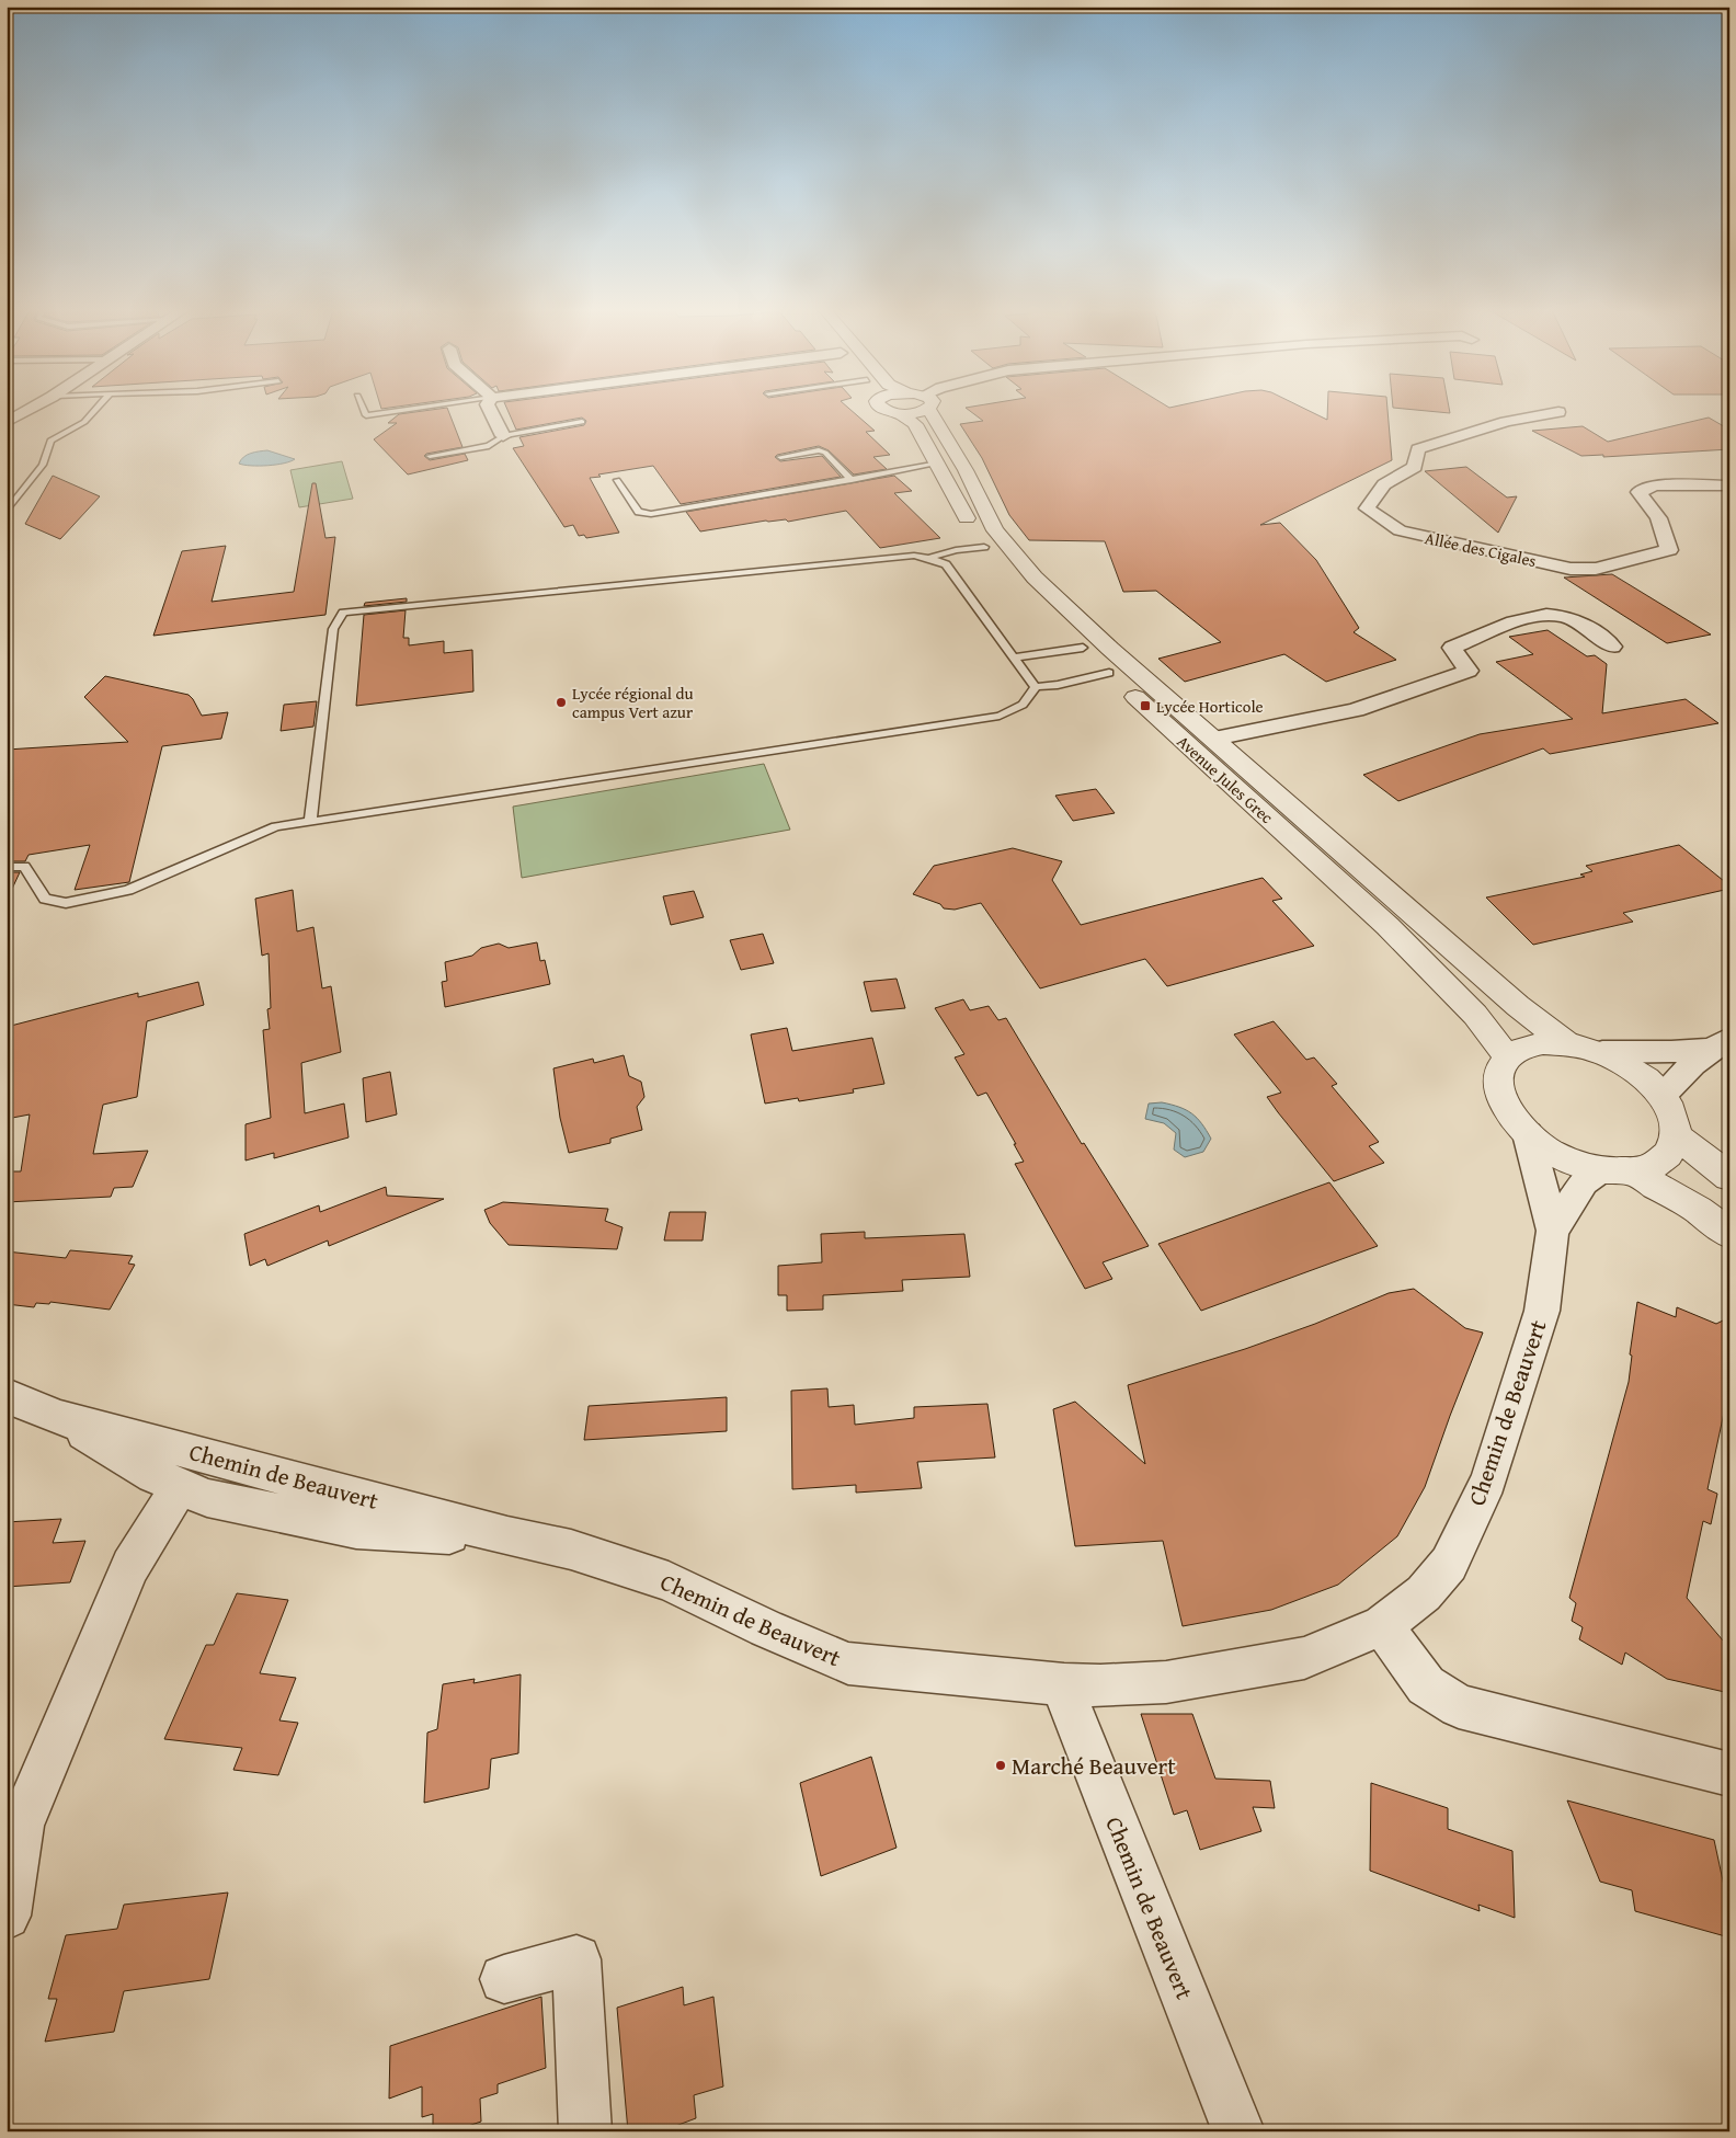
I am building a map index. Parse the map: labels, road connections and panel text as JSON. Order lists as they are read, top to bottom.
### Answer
{
  "streets": {
    "street": ["Allée des Cigales", "Avenue Jules Grec", "Chemin de Beauvert"]
  },
  "crossings": [
    ["Avenue Jules Grec", "Chemin de Beauvert"]
  ],
  "places": {
    "other": ["Lycée régional du campus Vert azur", "Marché Beauvert"],
    "transit": ["Lycée Horticole"]
  }
}
